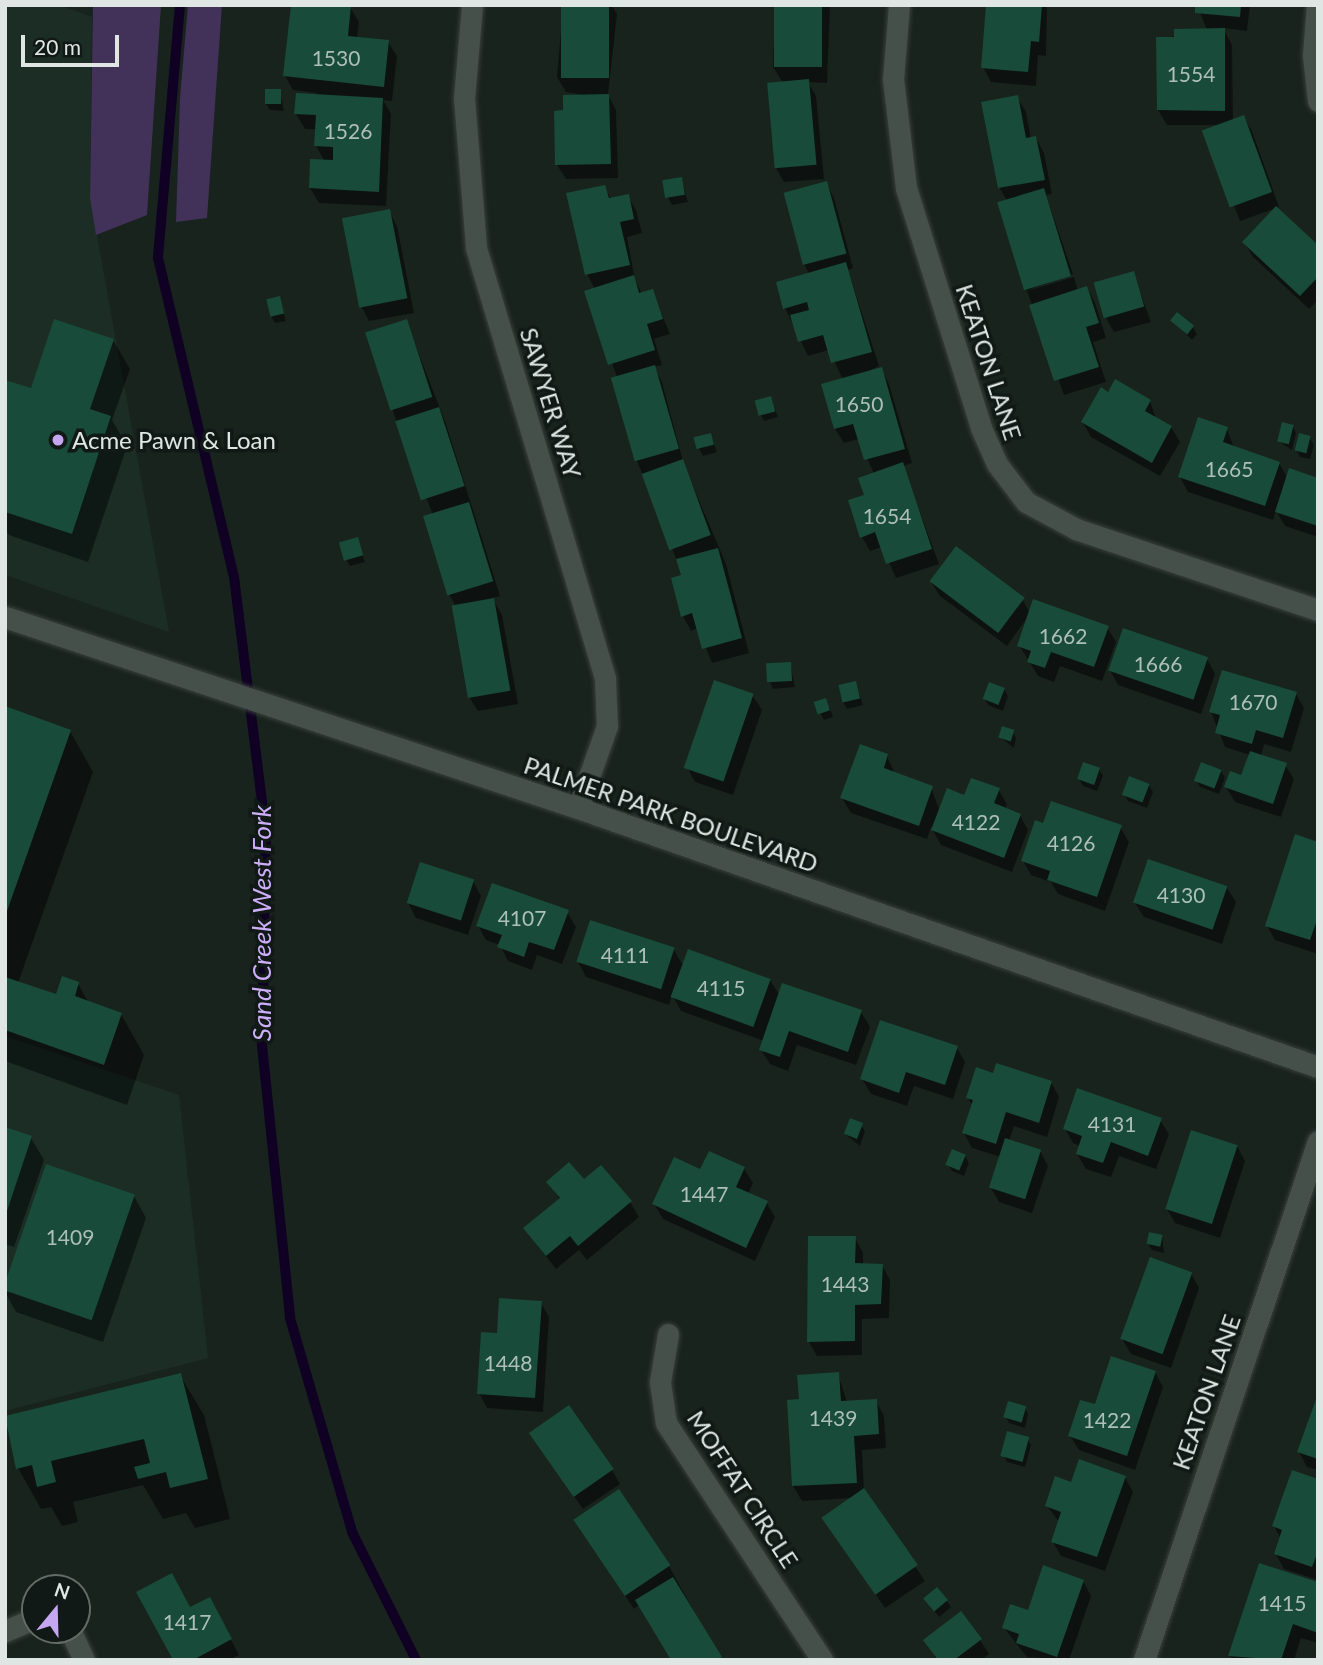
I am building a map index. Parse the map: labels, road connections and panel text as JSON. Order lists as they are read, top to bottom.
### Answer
{
  "streets": {
    "street": [
      "KEATON LANE",
      "SAWYER WAY",
      "PALMER PARK BOULEVARD",
      "MOFFAT CIRCLE"
    ]
  },
  "crossings": [
    ["SAWYER WAY", "PALMER PARK BOULEVARD"]
  ],
  "water": ["Sand Creek West Fork"],
  "places": ["Acme Pawn & Loan"],
  "house_numbers": [
    "1530",
    "1554",
    "1526",
    "1650",
    "1665",
    "1654",
    "1662",
    "1666",
    "1670",
    "4122",
    "4126",
    "4130",
    "4107",
    "4111",
    "4115",
    "4131",
    "1447",
    "1409",
    "1443",
    "1448",
    "1439",
    "1422",
    "1415",
    "1417"
  ],
  "scale_bar": "20 m",
  "north": "top"
}
